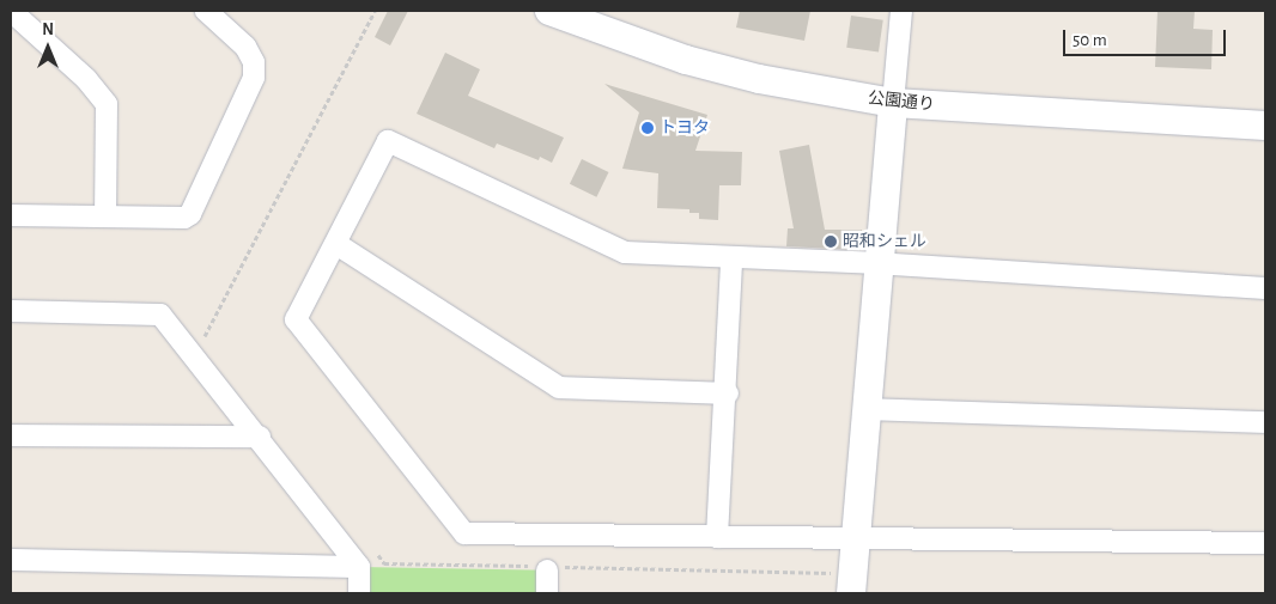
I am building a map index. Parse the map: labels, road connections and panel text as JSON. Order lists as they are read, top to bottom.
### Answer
{
  "streets": {
    "street": ["公園通り"]
  },
  "places": ["トヨタ", "昭和シェル"],
  "scale_bar": "50 m",
  "north": "top"
}
